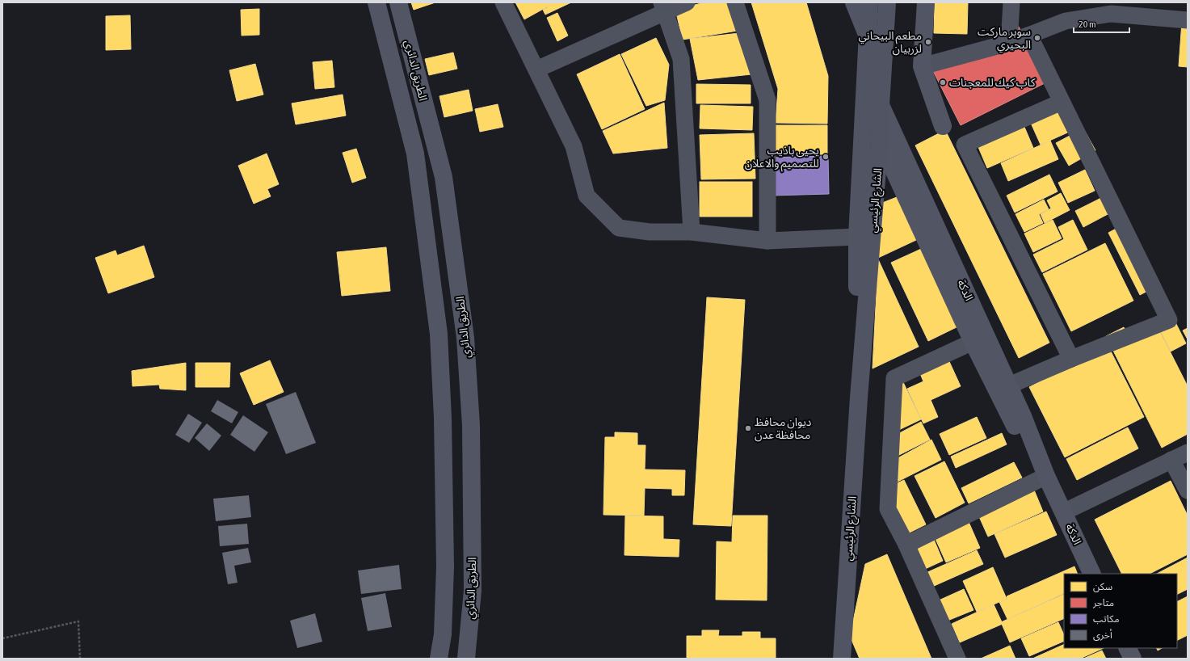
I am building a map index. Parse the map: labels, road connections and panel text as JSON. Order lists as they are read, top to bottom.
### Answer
{
  "streets": {
    "main road": ["الطريق الدائري", "الشارع الرئيسي", "الدكة"]
  },
  "crossings": [
    ["الشارع الرئيسي", "الدكة"]
  ],
  "places": [
    "سوبر ماركت البحيري",
    "مطعم البيحاني لزربيان",
    "كاب كيك للمعجنات",
    "يحيى باذيب للتصميم والاعلان",
    "ديوان محافظ محافظة عدن"
  ],
  "legend": [
    "سكن",
    "متاجر",
    "مكاتب",
    "أخرى"
  ],
  "scale_bar": "20 m"
}
